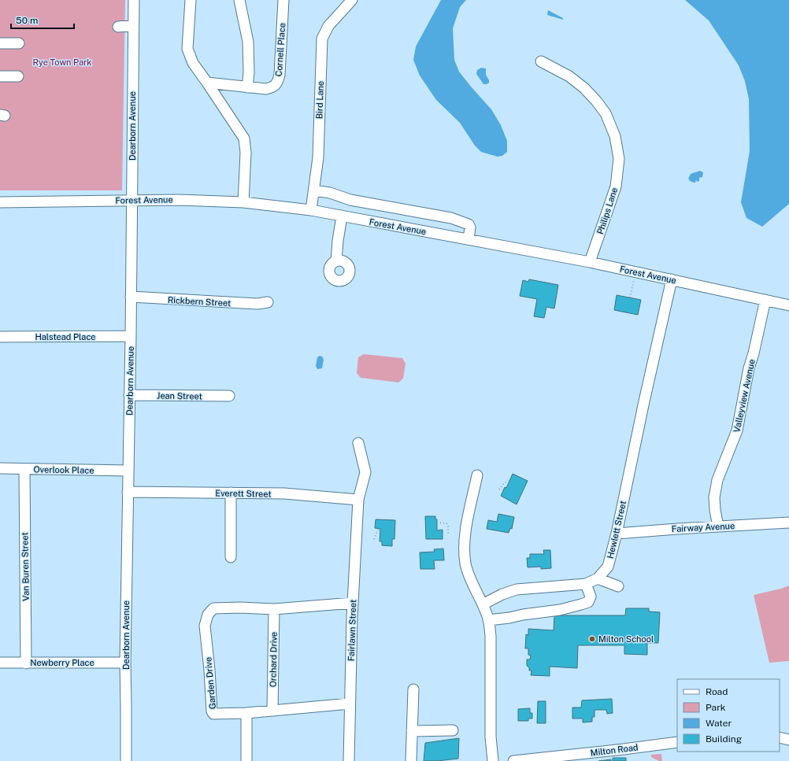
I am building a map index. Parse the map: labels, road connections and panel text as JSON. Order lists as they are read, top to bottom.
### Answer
{
  "streets": {
    "street": [
      "Cornell Place",
      "Bird Lane",
      "Dearborn Avenue",
      "Forest Avenue",
      "Philips Lane",
      "Rickbern Street",
      "Halstead Place",
      "Jean Street",
      "Valleyview Avenue",
      "Overlook Place",
      "Everett Street",
      "Fairway Avenue",
      "Hewlett Street",
      "Van Buren Street",
      "Fairlawn Street",
      "Orchard Drive",
      "Newberry Place",
      "Garden Drive",
      "Milton Road"
    ]
  },
  "crossings": [
    ["Bird Lane", "Forest Avenue"],
    ["Dearborn Avenue", "Forest Avenue"],
    ["Dearborn Avenue", "Rickbern Street"],
    ["Dearborn Avenue", "Halstead Place"],
    ["Dearborn Avenue", "Jean Street"],
    ["Dearborn Avenue", "Overlook Place"],
    ["Dearborn Avenue", "Everett Street"],
    ["Dearborn Avenue", "Newberry Place"],
    ["Forest Avenue", "Philips Lane"],
    ["Forest Avenue", "Valleyview Avenue"],
    ["Forest Avenue", "Hewlett Street"],
    ["Valleyview Avenue", "Fairway Avenue"],
    ["Overlook Place", "Van Buren Street"],
    ["Everett Street", "Fairlawn Street"],
    ["Fairway Avenue", "Hewlett Street"],
    ["Van Buren Street", "Newberry Place"],
    ["Fairlawn Street", "Garden Drive"],
    ["Orchard Drive", "Garden Drive"]
  ],
  "parks": ["Rye Town Park"],
  "places": ["Milton School"],
  "legend": [
    "Road",
    "Park",
    "Water",
    "Building"
  ],
  "scale_bar": "50 m"
}
